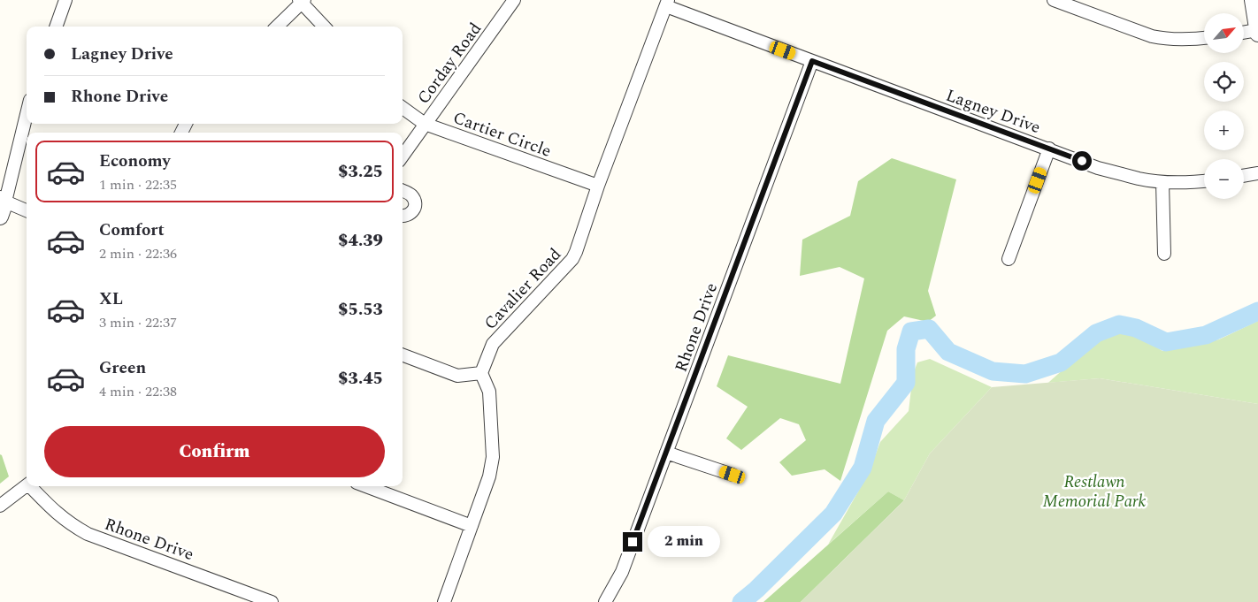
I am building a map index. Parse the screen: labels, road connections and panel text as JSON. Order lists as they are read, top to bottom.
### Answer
{
  "streets": {
    "street": [
      "Corday Road",
      "Lagney Drive",
      "Cartier Circle",
      "Cavalier Road",
      "Rhone Drive"
    ]
  },
  "crossings": [
    ["Corday Road", "Cartier Circle"],
    ["Lagney Drive", "Cavalier Road"],
    ["Lagney Drive", "Rhone Drive"],
    ["Cartier Circle", "Cavalier Road"]
  ],
  "parks": ["Restlawn Memorial Park"],
  "north": "top right",
  "page": {
    "map_buttons": ["+", "−"],
    "banner": ["Lagney Drive", "Rhone Drive"],
    "list": [
      {
        "name": "Economy",
        "note": "1 min · 22:35",
        "value": "$3.25"
      },
      {
        "name": "Comfort",
        "note": "2 min · 22:36",
        "value": "$4.39"
      },
      {
        "name": "XL",
        "note": "3 min · 22:37",
        "value": "$5.53"
      },
      {
        "name": "Green",
        "note": "4 min · 22:38",
        "value": "$3.45"
      }
    ],
    "buttons": "Confirm",
    "bubble": "2 min"
  }
}
